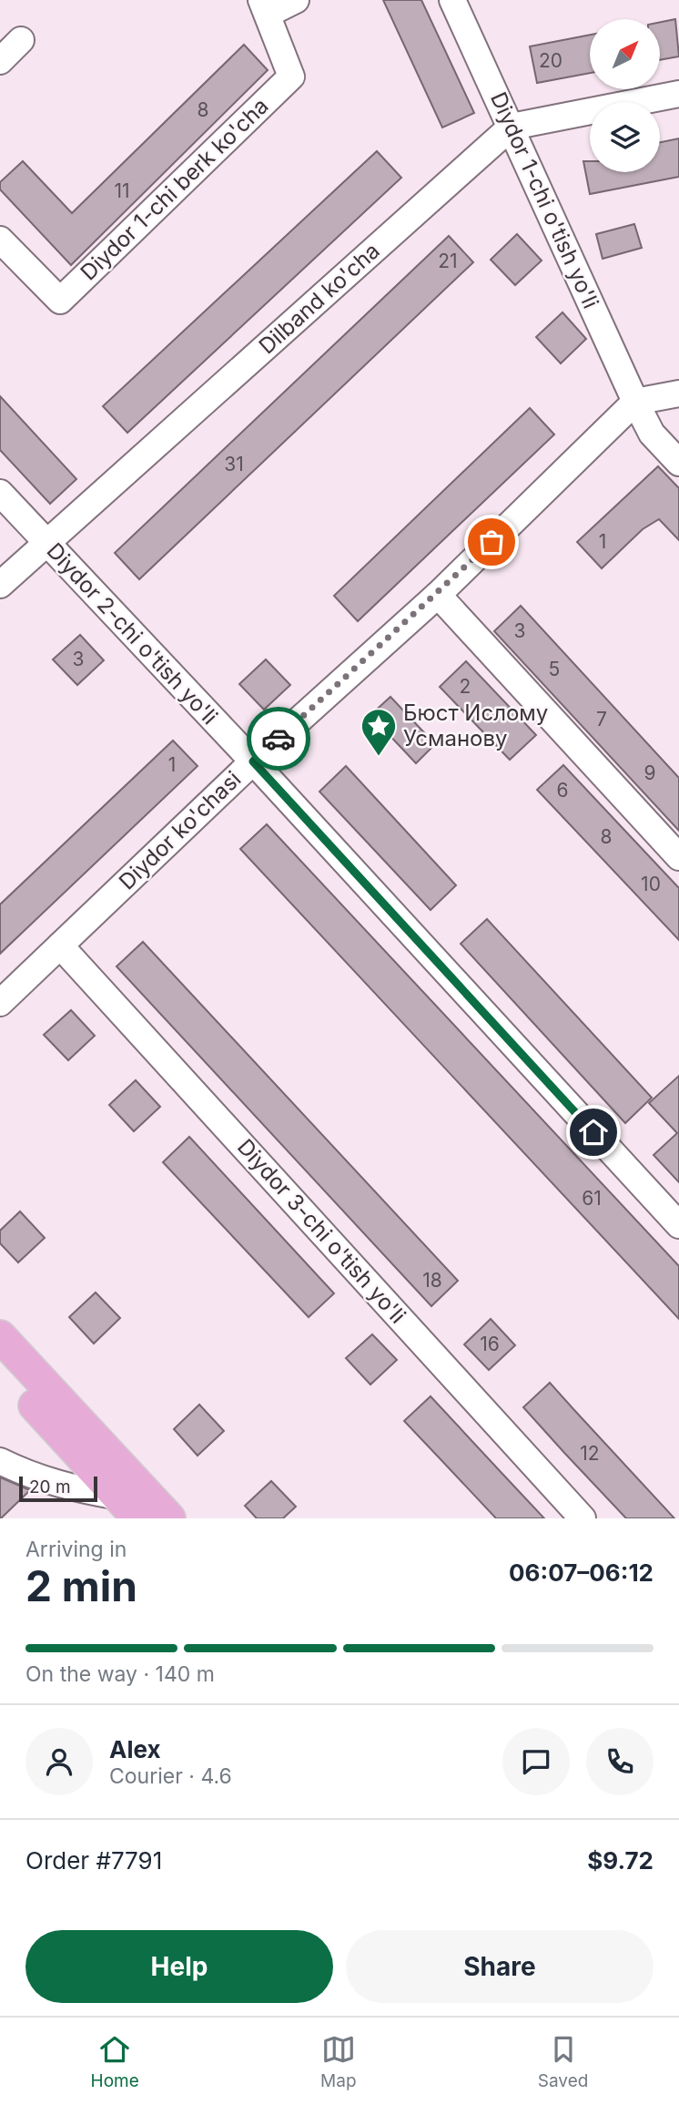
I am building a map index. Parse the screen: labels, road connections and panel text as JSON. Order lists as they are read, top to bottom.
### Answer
{
  "streets": {
    "street": [
      "Diydor 1-chi berk ko'cha",
      "Diydor 1-chi o'tish yo'li",
      "Dilband ko'cha",
      "Diydor 2-chi o'tish yo'li",
      "Diydor ko'chasi",
      "Diydor 3-chi o'tish yo'li"
    ]
  },
  "crossings": [
    ["Diydor 1-chi o'tish yo'li", "Dilband ko'cha"],
    ["Diydor 1-chi o'tish yo'li", "Diydor ko'chasi"],
    ["Dilband ko'cha", "Diydor 2-chi o'tish yo'li"],
    ["Diydor 2-chi o'tish yo'li", "Diydor ko'chasi"],
    ["Diydor ko'chasi", "Diydor 3-chi o'tish yo'li"]
  ],
  "places": {
    "place": ["Бюст Ислому Усманову"]
  },
  "house_numbers": [
    "20",
    "8",
    "11",
    "21",
    "31",
    "1",
    "3",
    "3",
    "5",
    "2",
    "7",
    "1",
    "9",
    "6",
    "8",
    "10",
    "61",
    "18",
    "16",
    "12"
  ],
  "scale_bar": "20 m",
  "north": "top right",
  "page": {
    "scale": "20 m",
    "heading": ["2 min", "Arriving in", "06:07–06:12"],
    "panel": [
      "Alex",
      "Courier · 4.6",
      "Order #7791",
      "$9.72"
    ],
    "bar": "On the way · 140 m",
    "buttons": ["Help", "Share"],
    "tabs": ["Home", "Map", "Saved"]
  }
}
